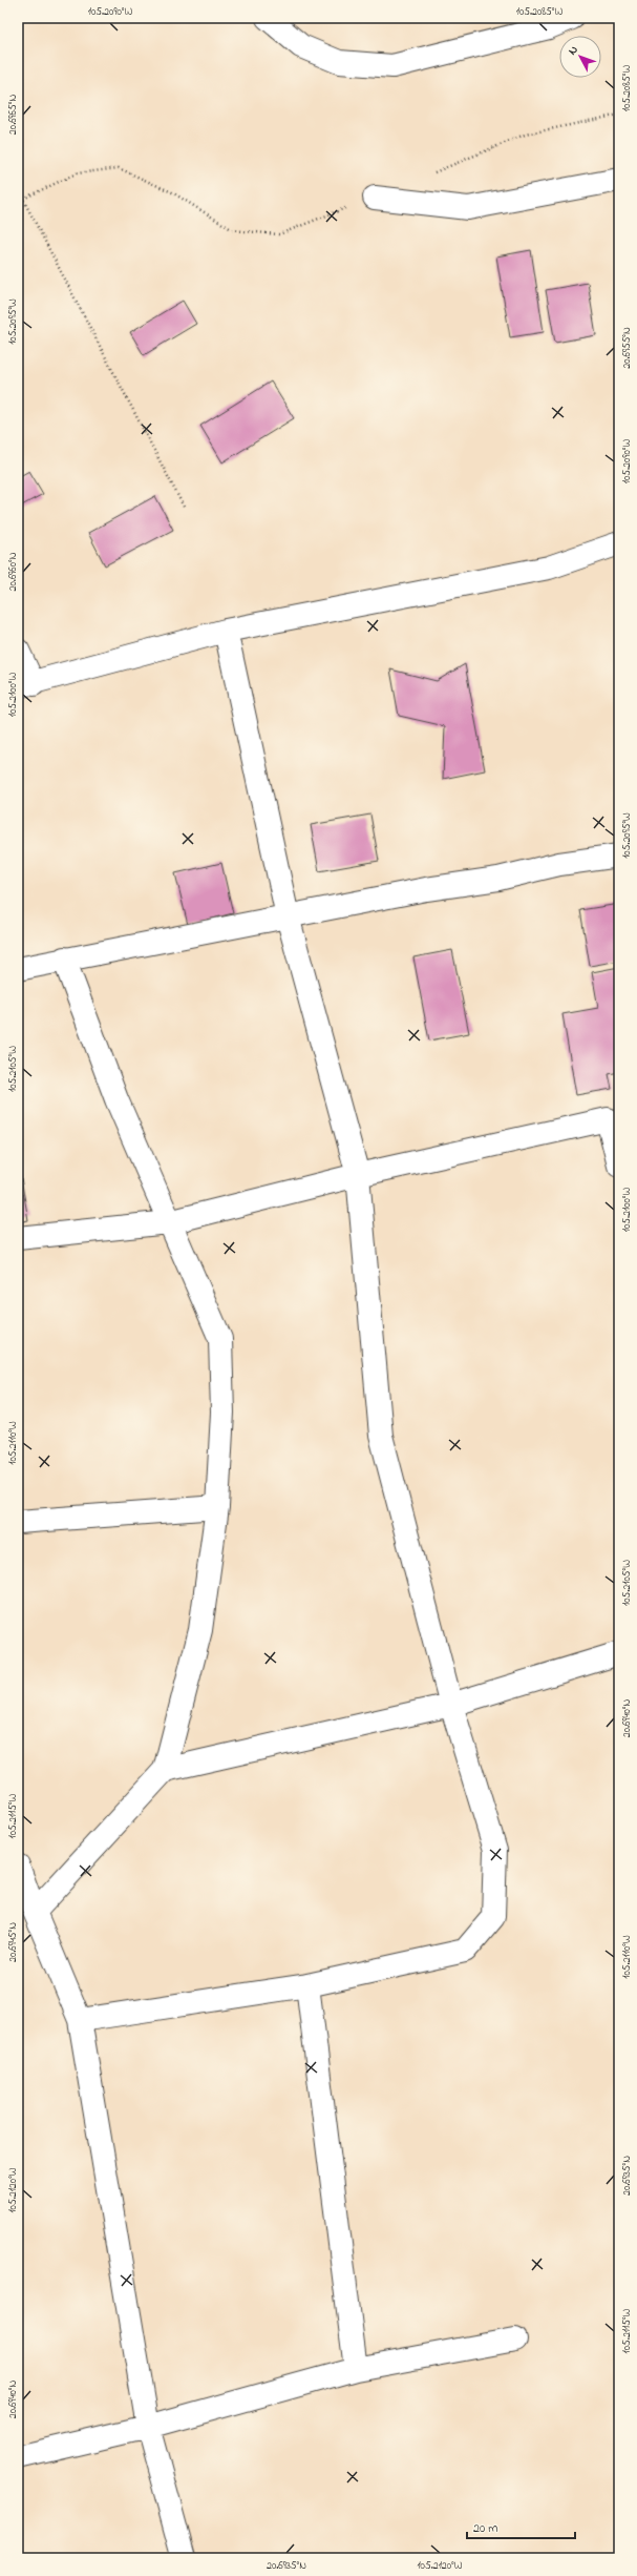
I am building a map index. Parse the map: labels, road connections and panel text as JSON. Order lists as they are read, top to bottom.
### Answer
{
  "scale_bar": "20 m",
  "north": "top left",
  "coordinates": [
    "105.2090°W",
    "105.2085°W",
    "20.6965°N",
    "105.2095°W",
    "20.6955°N",
    "20.6960°N",
    "105.2100°W",
    "105.2105°W",
    "105.2110°W",
    "20.6940°N",
    "105.2115°W",
    "20.6945°N",
    "20.6935°N",
    "105.2120°W"
  ]
}
